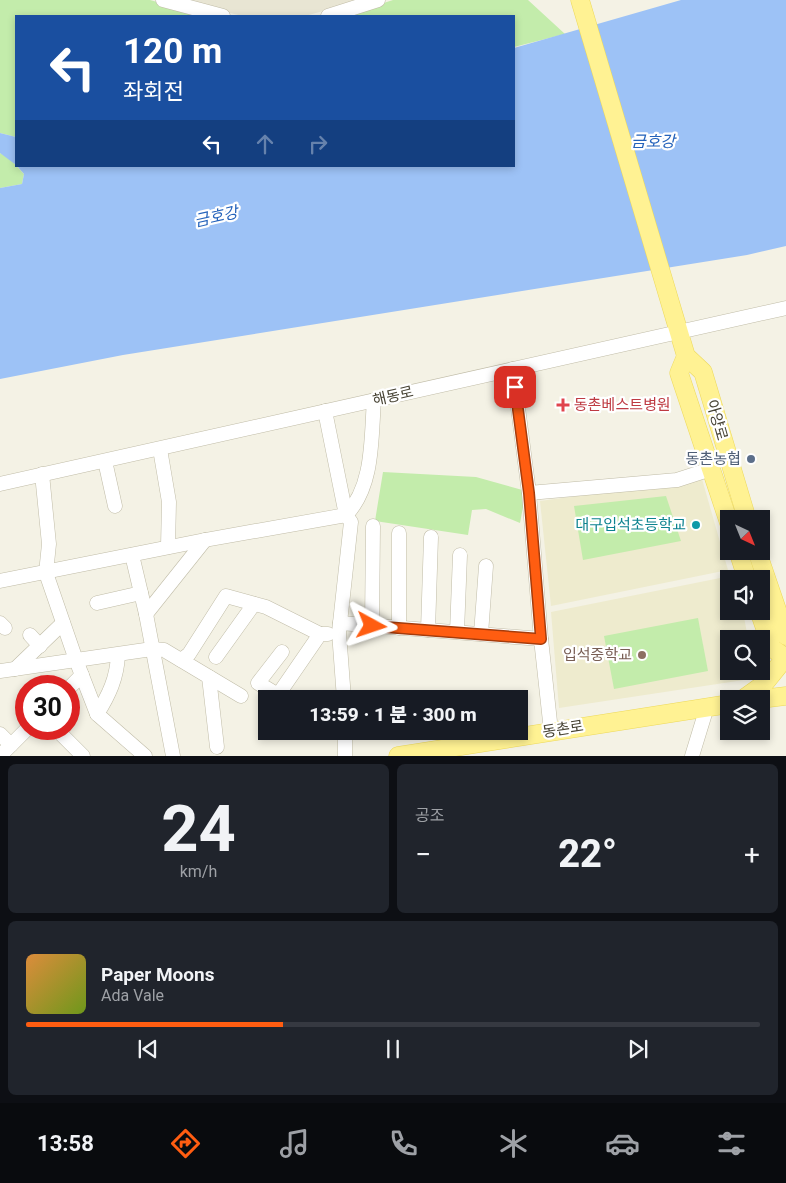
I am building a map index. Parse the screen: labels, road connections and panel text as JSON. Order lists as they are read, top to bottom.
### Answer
{
  "streets": {
    "main road": ["아양로", "동촌로"],
    "street": ["해동로"]
  },
  "crossings": [
    ["해동로", "아양로"]
  ],
  "water": ["금호강"],
  "places": {
    "health": ["동촌베스트병원"],
    "other": ["동촌농협", "대구입석초등학교", "입석중학교"]
  },
  "north": "bottom right",
  "page": {
    "turn": ["120 m", "좌회전"],
    "limit": "30",
    "trip": "13:59 · 1 분 · 300 m",
    "tile": [
      ["24", "km/h"],
      "공조"
    ],
    "heat": ["−", "22°", "+"],
    "song": ["Paper Moons", "Ada Vale"],
    "tabs": "13:58"
  }
}
